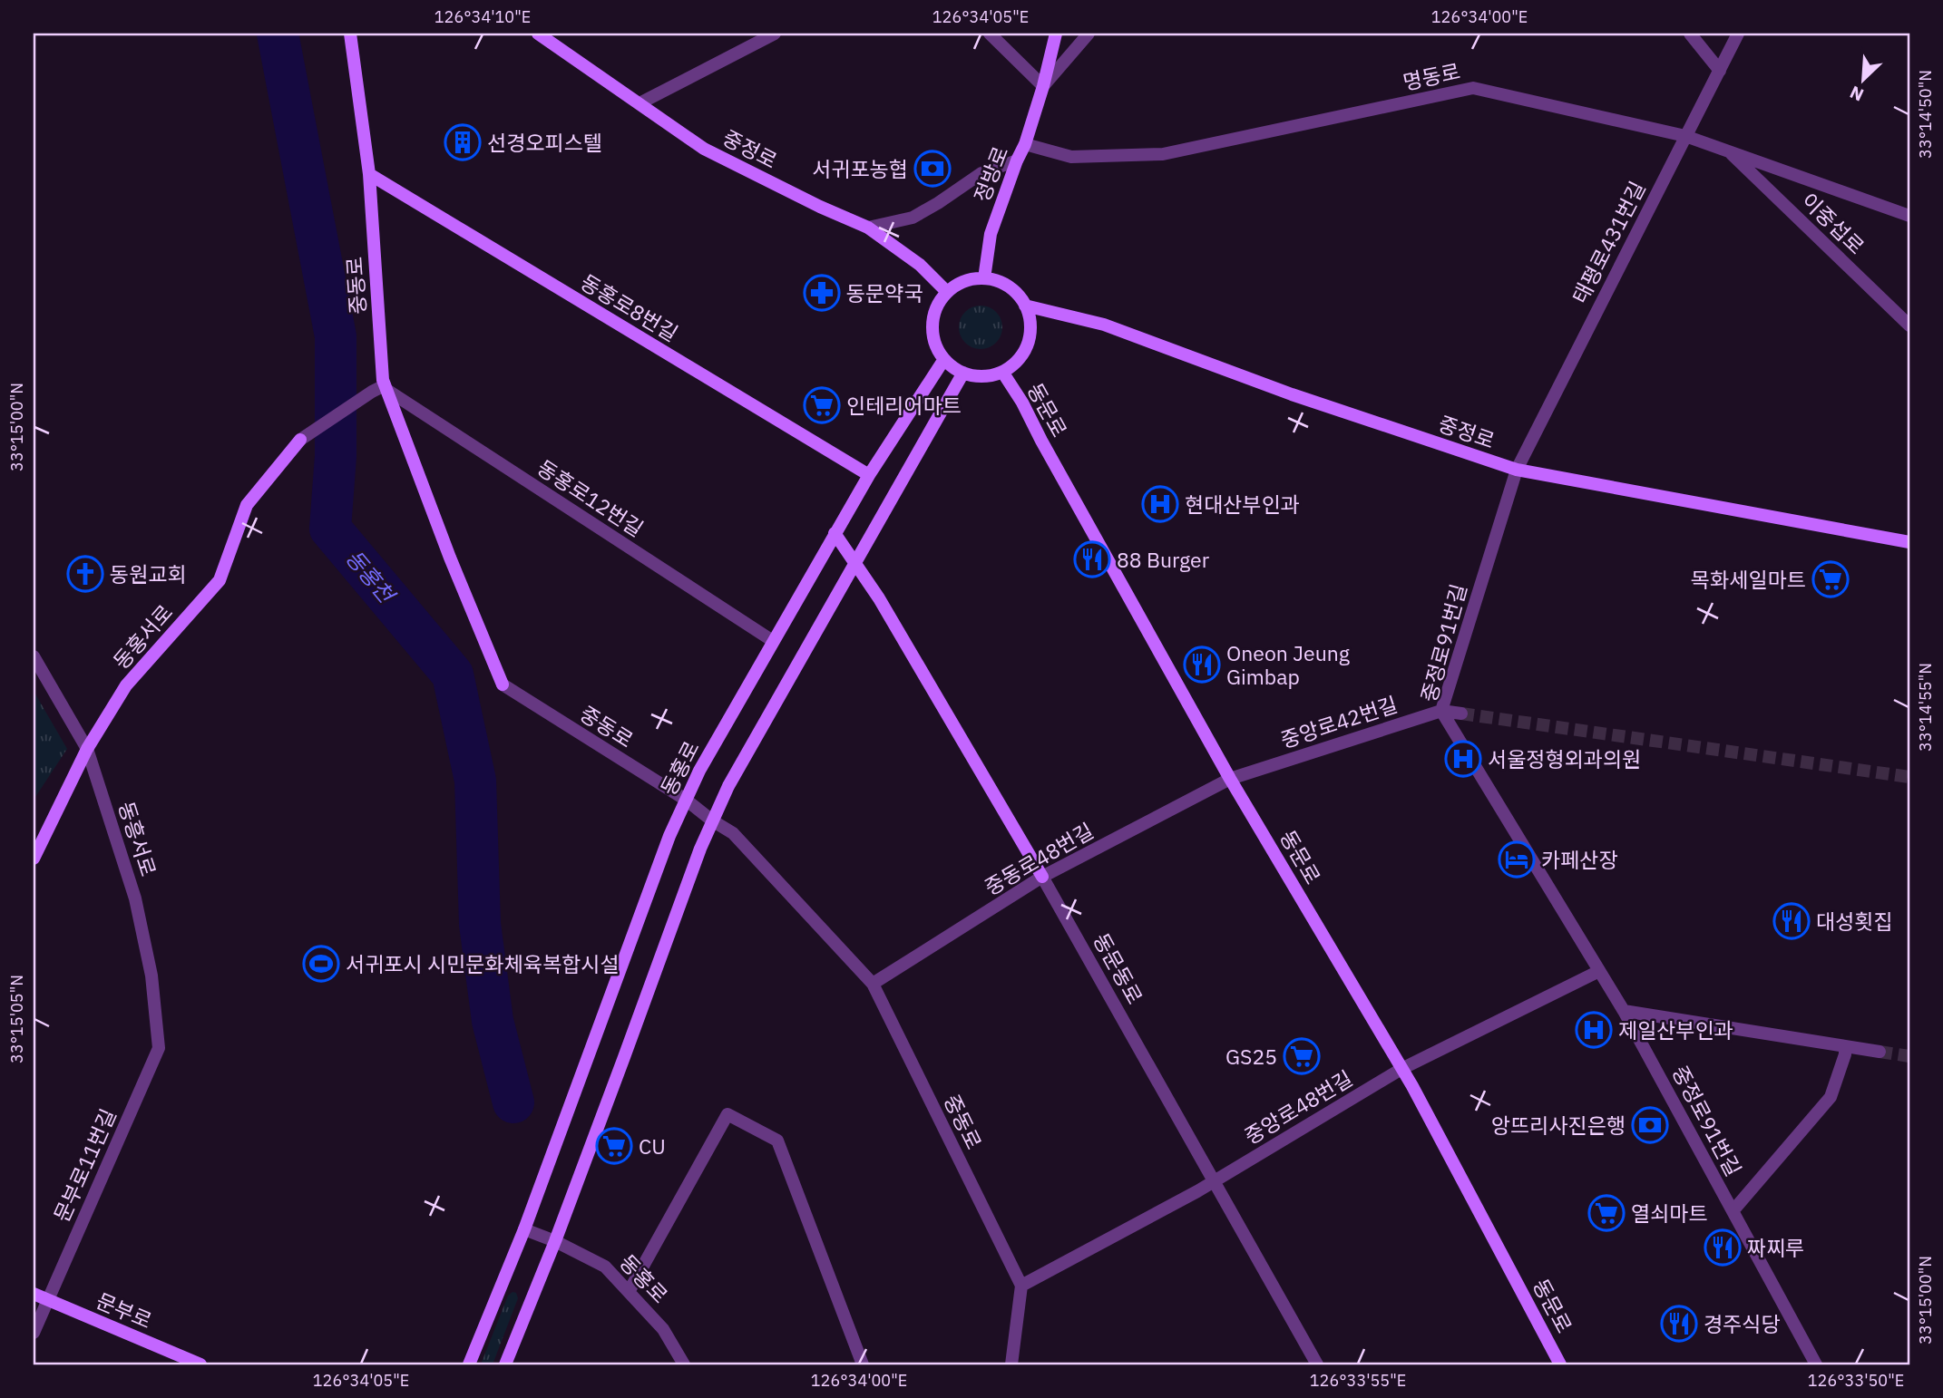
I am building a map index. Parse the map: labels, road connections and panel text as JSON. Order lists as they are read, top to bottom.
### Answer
{
  "streets": {
    "main road": [
      "중정로",
      "정방로",
      "중동로",
      "동홍로8번길",
      "동문로",
      "동홍서로",
      "동홍로",
      "동문동로",
      "문부로"
    ],
    "street": [
      "명동로",
      "이중섭로",
      "태평로431번길",
      "동홍로12번길",
      "중정로91번길",
      "중앙로42번길",
      "동흥서로",
      "중동로48번길",
      "중앙로48번길",
      "문부로11번길"
    ]
  },
  "crossings": [
    ["명동로", "정방로"],
    ["명동로", "이중섭로"],
    ["명동로", "태평로431번길"],
    ["중정로", "정방로"],
    ["중정로", "태평로431번길"],
    ["중정로", "동문로"],
    ["중정로", "중정로91번길"],
    ["중정로", "동홍로"],
    ["정방로", "동문로"],
    ["정방로", "동홍로"],
    ["태평로431번길", "중정로91번길"],
    ["중동로", "동홍로8번길"],
    ["중동로", "동홍로12번길"],
    ["중동로", "동홍서로"],
    ["중동로", "동홍로"],
    ["중동로", "중동로48번길"],
    ["중동로", "중앙로48번길"],
    ["동홍로8번길", "동홍로"],
    ["동문로", "중앙로42번길"],
    ["동문로", "동홍로"],
    ["동문로", "중동로48번길"],
    ["동문로", "중앙로48번길"],
    ["동홍로12번길", "동홍서로"],
    ["동홍로12번길", "동홍로"],
    ["동홍서로", "동흥서로"],
    ["중정로91번길", "중앙로42번길"],
    ["중정로91번길", "중앙로48번길"],
    ["중앙로42번길", "중동로48번길"],
    ["동홍로", "동문동로"],
    ["동흥서로", "문부로11번길"],
    ["중동로48번길", "동문동로"],
    ["동문동로", "중앙로48번길"],
    ["문부로11번길", "문부로"]
  ],
  "water": ["동홍천"],
  "places": {
    "building": ["선경오피스텔"],
    "bank": ["서귀포농협", "앙뜨리사진은행"],
    "pharmacy": ["동문약국"],
    "supermarket": [
      "인테리어마트",
      "목화세일마트",
      "GS25",
      "CU",
      "열쇠마트"
    ],
    "hospital": ["현대산부인과", "서울정형외과의원", "제일산부인과"],
    "restaurant": [
      "88 Burger",
      "Oneon Jeung Gimbap",
      "대성횟집",
      "짜찌루",
      "경주식당"
    ],
    "church": ["동원교회"],
    "hotel": ["카페산장"],
    "sports": ["서귀포시 시민문화체육복합시설"]
  },
  "north": "bottom left",
  "coordinates": [
    "126°34'10\"E",
    "126°34'05\"E",
    "126°34'00\"E",
    "33°14'50\"N",
    "33°15'00\"N",
    "33°14'55\"N",
    "33°15'05\"N",
    "126°33'55\"E",
    "126°33'50\"E"
  ]
}
